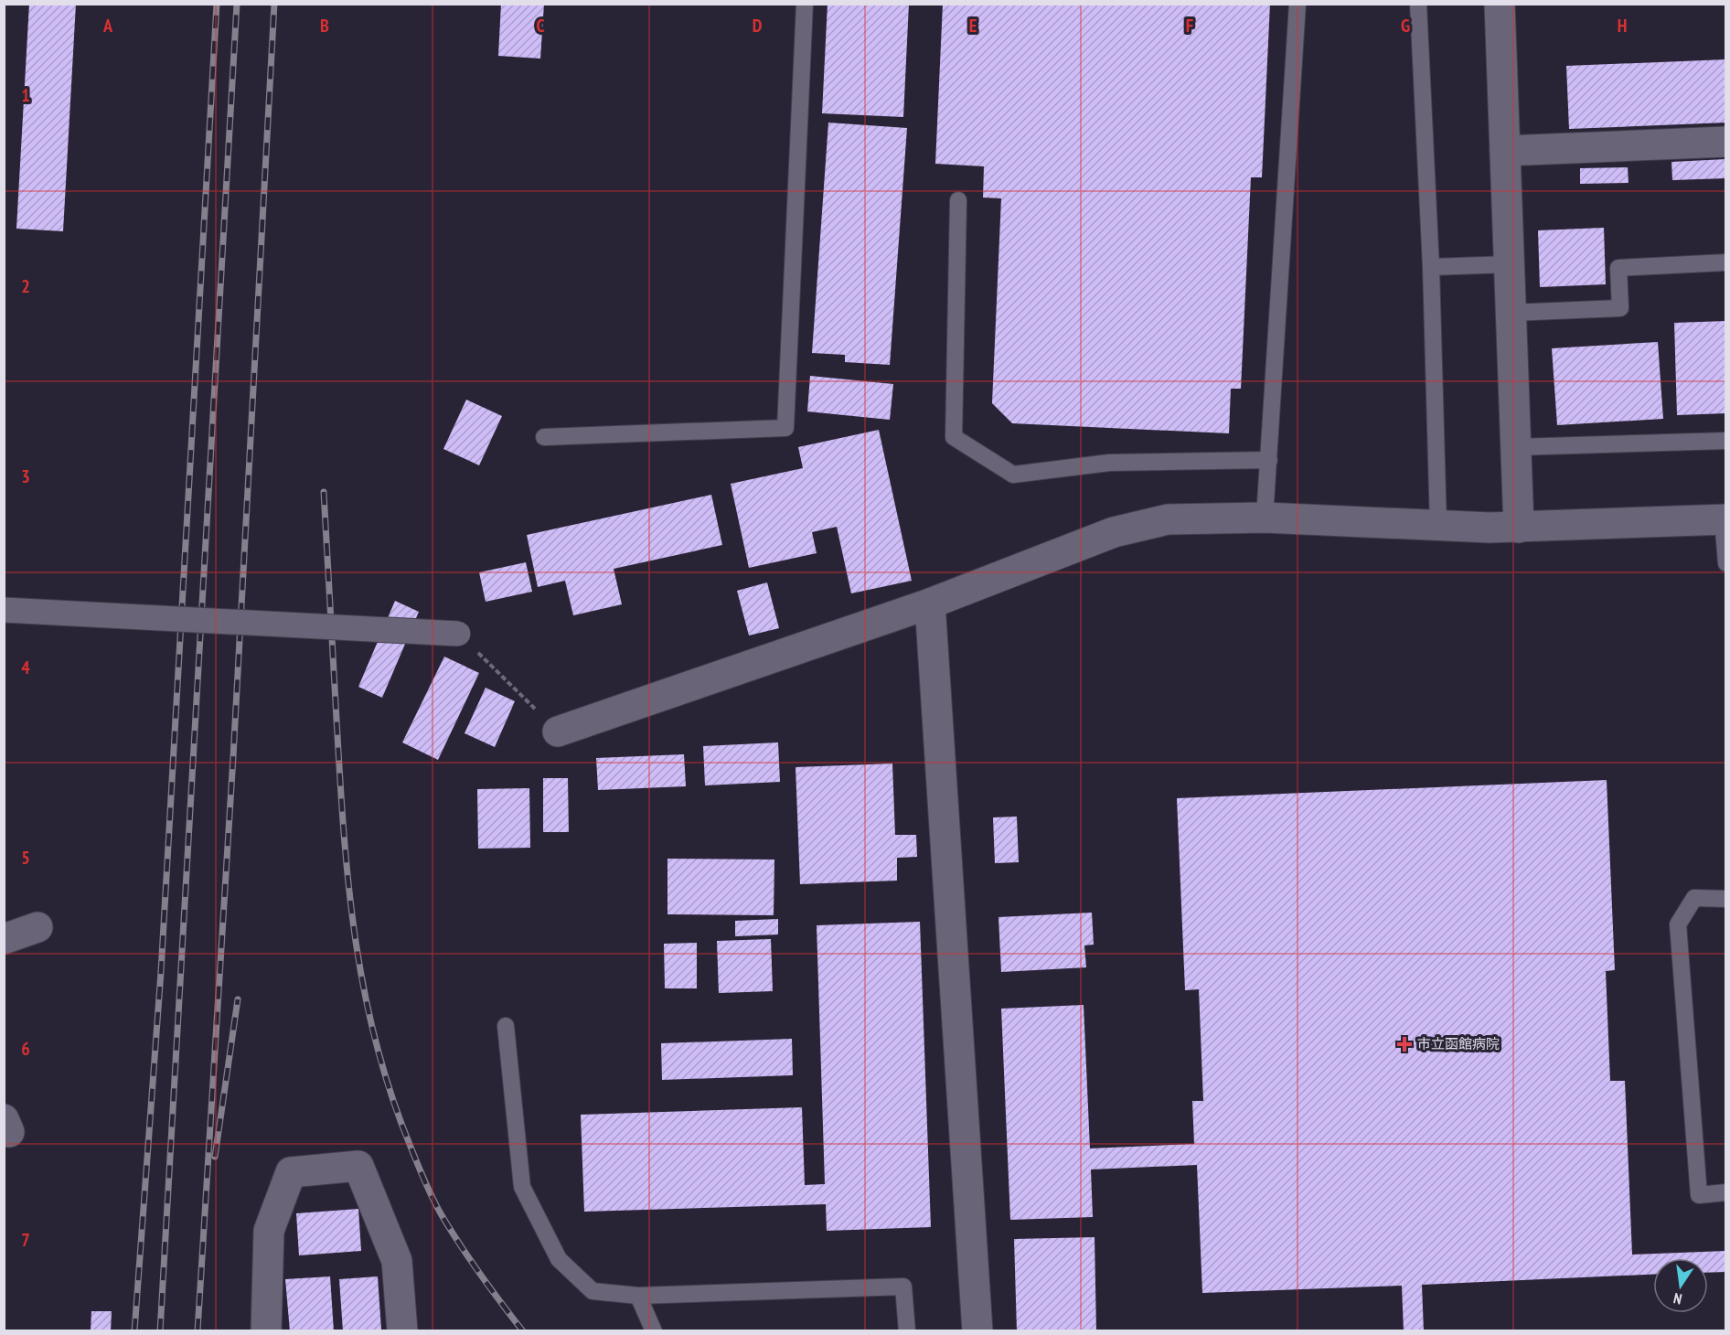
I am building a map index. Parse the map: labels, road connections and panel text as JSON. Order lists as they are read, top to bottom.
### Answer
{
  "places": {
    "health": ["市立函館病院"]
  },
  "north": "bottom",
  "grid": {
    "columns": [
      "A",
      "B",
      "C",
      "D",
      "E",
      "F",
      "G",
      "H"
    ],
    "rows": [
      "1",
      "2",
      "3",
      "4",
      "5",
      "6",
      "7"
    ]
  }
}
